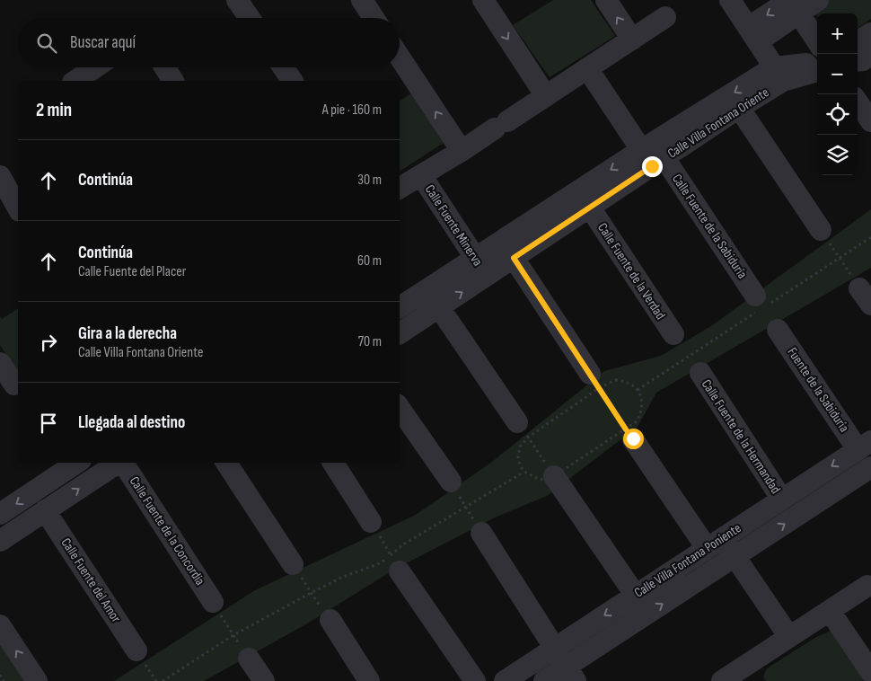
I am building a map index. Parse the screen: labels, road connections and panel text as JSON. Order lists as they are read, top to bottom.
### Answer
{
  "streets": {
    "street": [
      "Calle Villa Fontana Oriente",
      "Calle Fuente Minerva",
      "Calle Fuente de la Sabiduría",
      "Calle Fuente de la Verdad",
      "Fuente de la Sabiduría",
      "Calle Fuente de la Hermandad",
      "Calle Fuente de la Concordia",
      "Calle Villa Fontana Poniente",
      "Calle Fuente del Amor"
    ]
  },
  "crossings": [
    ["Calle Villa Fontana Oriente", "Calle Fuente Minerva"],
    ["Calle Villa Fontana Oriente", "Calle Fuente de la Sabiduría"],
    ["Calle Villa Fontana Oriente", "Calle Fuente de la Verdad"],
    ["Fuente de la Sabiduría", "Calle Villa Fontana Poniente"],
    ["Calle Fuente de la Hermandad", "Calle Villa Fontana Poniente"]
  ],
  "page": {
    "map_buttons": ["+", "−"],
    "search": "Buscar aquí",
    "heading": ["2 min", "A pie · 160 m"],
    "list": [
      ["Continúa", "30 m"],
      ["Continúa", "Calle Fuente del Placer", "60 m"],
      ["Gira a la derecha", "Calle Villa Fontana Oriente", "70 m"],
      "Llegada al destino"
    ]
  }
}
